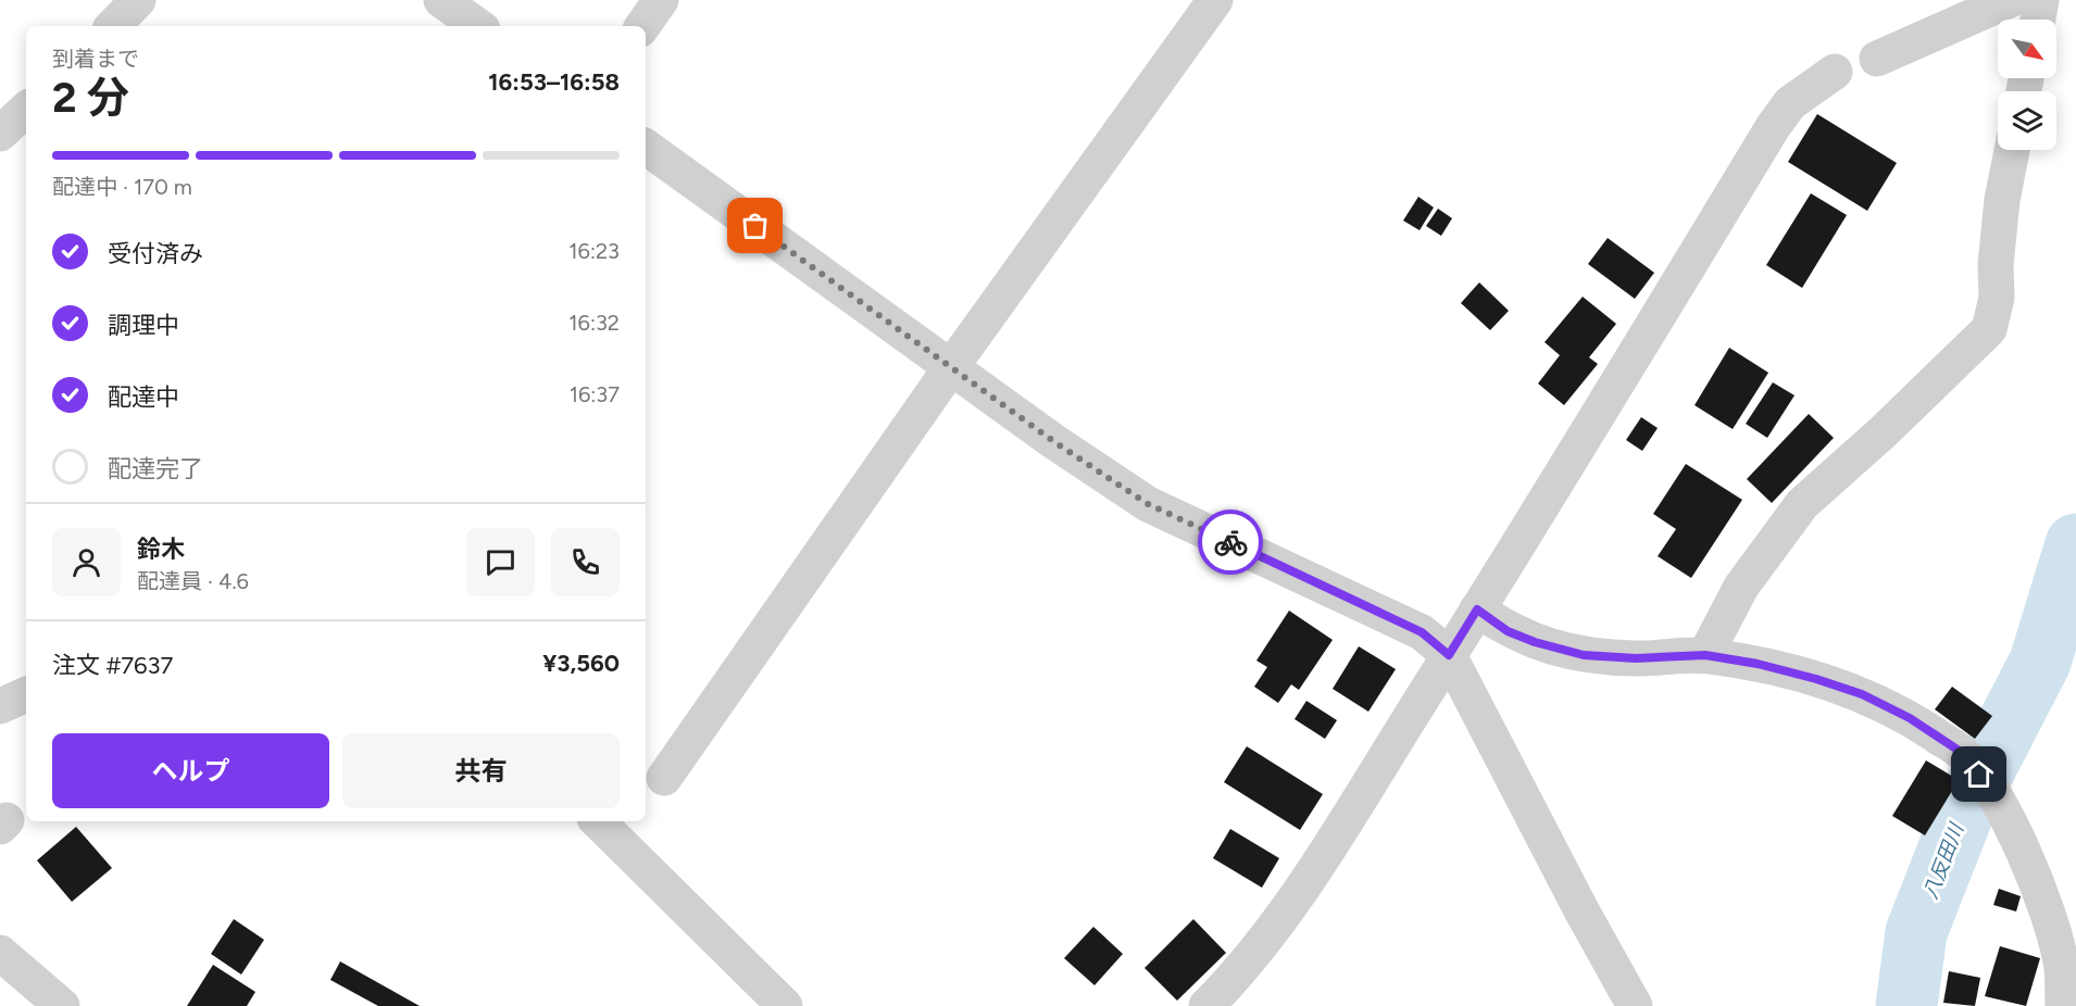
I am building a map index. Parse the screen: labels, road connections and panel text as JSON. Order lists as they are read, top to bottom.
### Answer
{
  "water": ["八反田川"],
  "north": "bottom right",
  "page": {
    "heading": ["2 分", "到着まで", "16:53–16:58"],
    "panel": [
      "鈴木",
      "配達員 · 4.6",
      "注文 #7637",
      "¥3,560"
    ],
    "bar": "配達中 · 170 m",
    "list": [
      ["受付済み", "16:23"],
      ["調理中", "16:32"],
      ["配達中", "16:37"],
      "配達完了"
    ],
    "buttons": ["ヘルプ", "共有"]
  }
}
